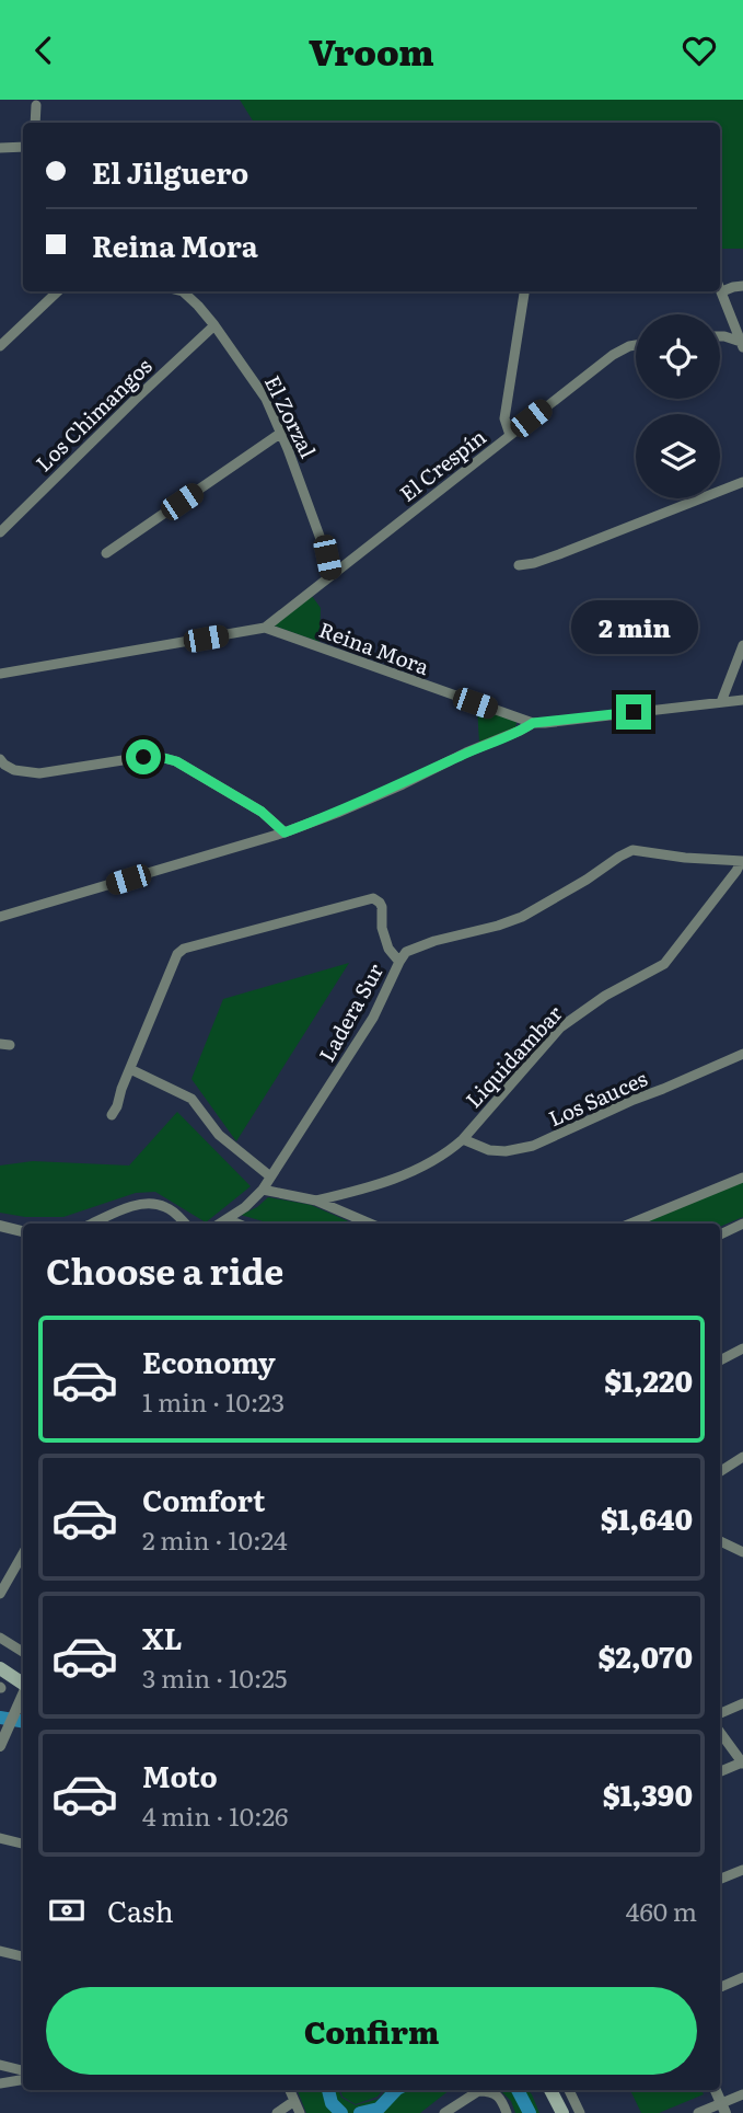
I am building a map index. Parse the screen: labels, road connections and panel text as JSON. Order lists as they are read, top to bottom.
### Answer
{
  "streets": {
    "street": [
      "Los Chimangos",
      "El Zorzal",
      "El Crespín",
      "Reina Mora",
      "Ladera Sur",
      "Liquidambar",
      "Los Sauces"
    ]
  },
  "crossings": [
    ["Los Chimangos", "El Zorzal"],
    ["El Zorzal", "El Crespín"],
    ["El Crespín", "Reina Mora"],
    ["Ladera Sur", "Liquidambar"],
    ["Liquidambar", "Los Sauces"]
  ],
  "page": {
    "header": "Vroom",
    "banner": ["El Jilguero", "Reina Mora"],
    "bubble": "2 min",
    "heading": "Choose a ride",
    "list": [
      {
        "name": "Economy",
        "note": "1 min · 10:23",
        "value": "$1,220"
      },
      {
        "name": "Comfort",
        "note": "2 min · 10:24",
        "value": "$1,640"
      },
      {
        "name": "XL",
        "note": "3 min · 10:25",
        "value": "$2,070"
      },
      {
        "name": "Moto",
        "note": "4 min · 10:26",
        "value": "$1,390"
      }
    ],
    "pay": ["Cash", "460 m"],
    "buttons": "Confirm"
  }
}
